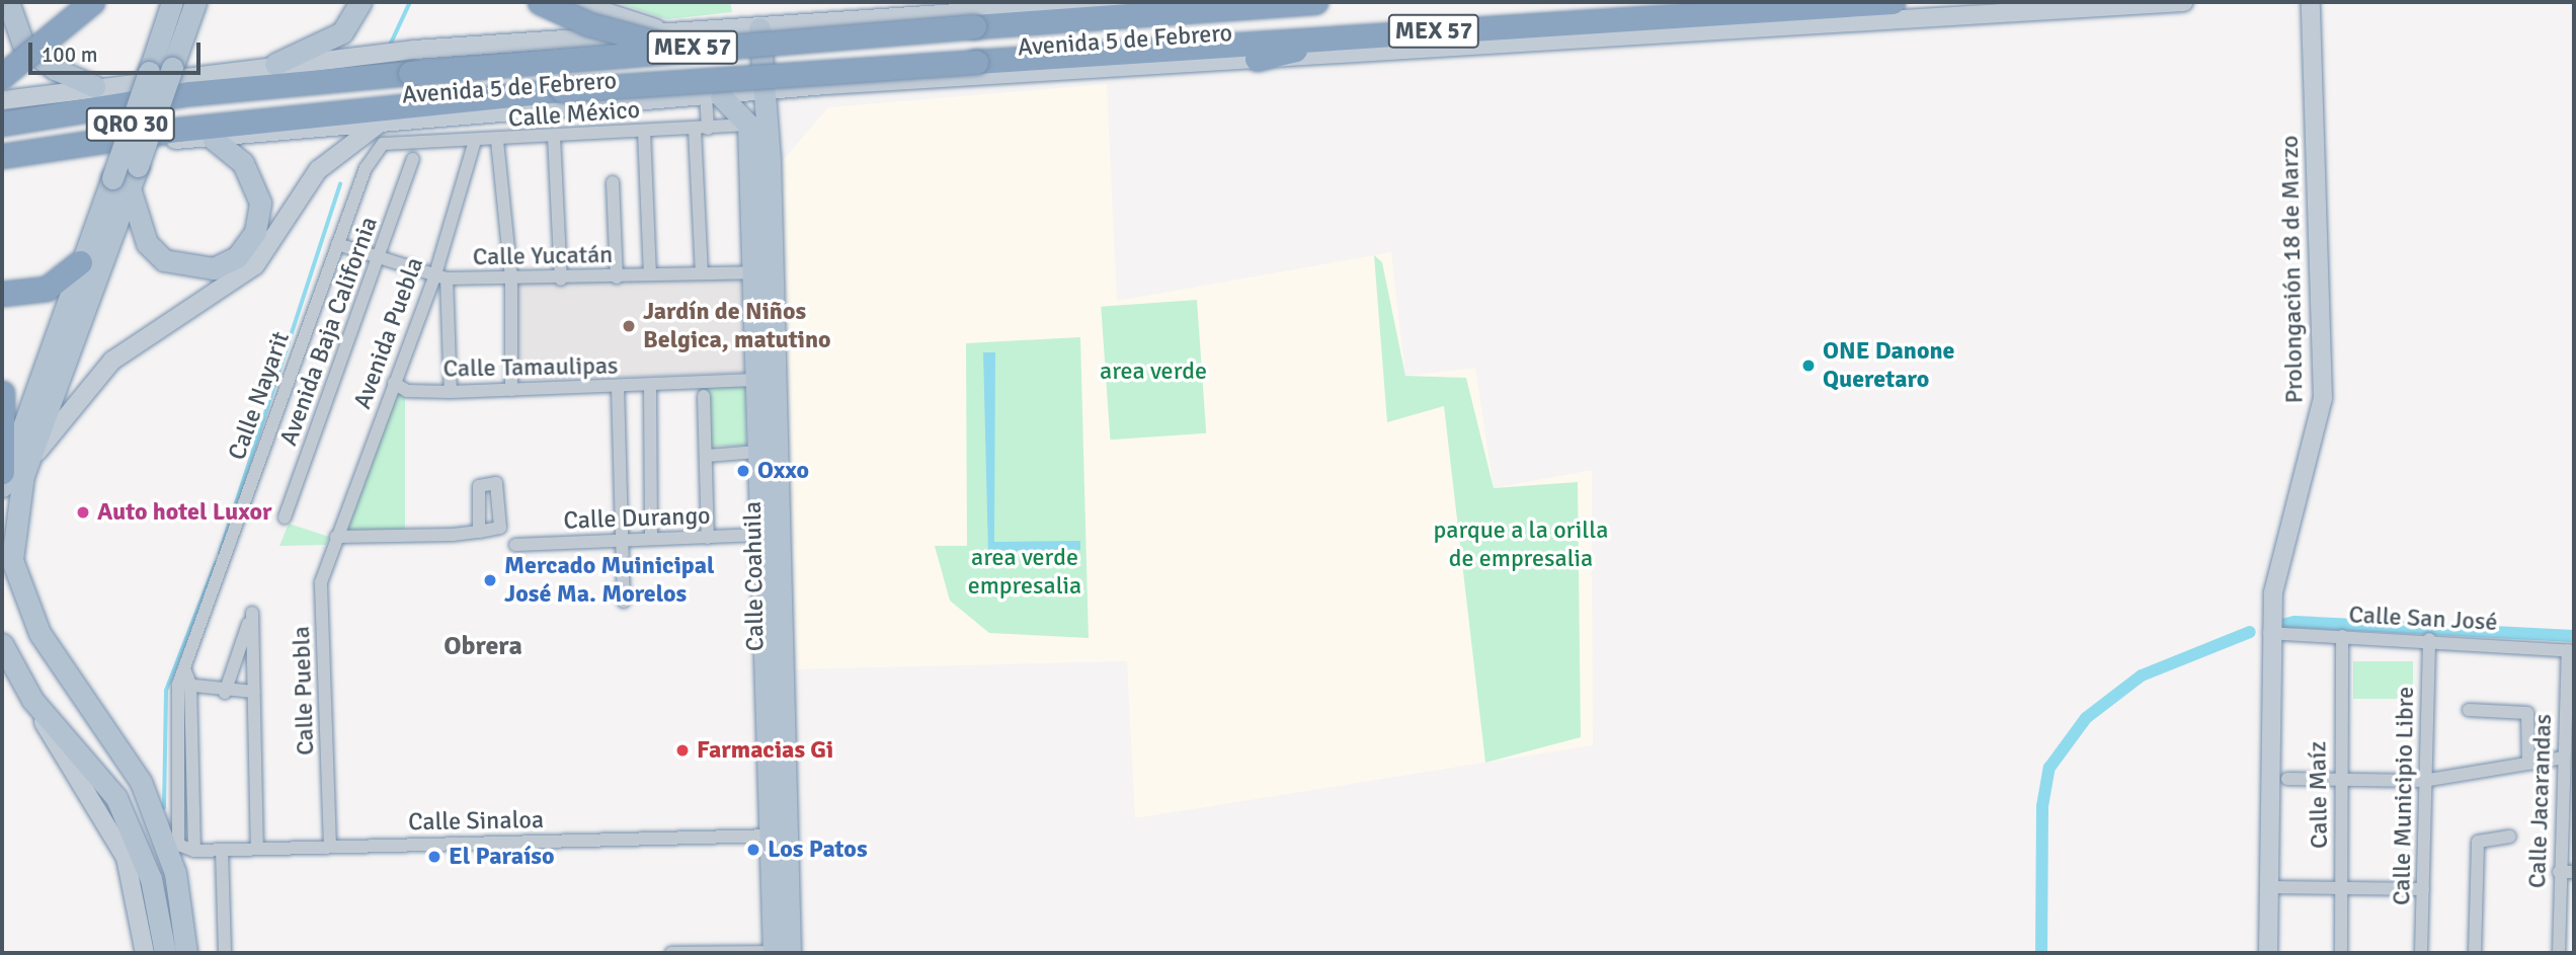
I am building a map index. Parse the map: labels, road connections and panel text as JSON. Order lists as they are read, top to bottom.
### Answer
{
  "streets": {
    "highway": ["MEX 57", "Avenida 5 de Febrero"],
    "main road": ["QRO 30", "Prolongación 18 de Marzo", "Calle Coahuila"],
    "street": [
      "Calle México",
      "Calle Yucatán",
      "Avenida Baja California",
      "Avenida Puebla",
      "Calle Tamaulipas",
      "Calle Nayarit",
      "Calle Durango",
      "Calle San José",
      "Calle Puebla",
      "Calle Maíz",
      "Calle Municipio Libre",
      "Calle Jacarandas",
      "Calle Sinaloa"
    ]
  },
  "crossings": [
    ["Avenida 5 de Febrero", "Calle Coahuila"],
    ["Calle México", "Avenida Puebla"],
    ["Calle México", "Calle Nayarit"],
    ["Calle México", "Calle Coahuila"],
    ["Calle Yucatán", "Avenida Baja California"],
    ["Calle Yucatán", "Avenida Puebla"],
    ["Calle Yucatán", "Calle Nayarit"],
    ["Calle Yucatán", "Calle Coahuila"],
    ["Prolongación 18 de Marzo", "Calle San José"],
    ["Avenida Puebla", "Calle Tamaulipas"],
    ["Avenida Puebla", "Calle Puebla"],
    ["Calle Tamaulipas", "Calle Coahuila"],
    ["Calle Nayarit", "Calle Sinaloa"],
    ["Calle Durango", "Calle Coahuila"],
    ["Calle Coahuila", "Calle Sinaloa"],
    ["Calle San José", "Calle Maíz"],
    ["Calle San José", "Calle Municipio Libre"],
    ["Calle San José", "Calle Jacarandas"],
    ["Calle Puebla", "Calle Sinaloa"]
  ],
  "districts": ["Obrera"],
  "parks": ["area verde", "parque a la orilla de empresalia", "area verde empresalia"],
  "places": [
    "Jardín de Niños Belgica, matutino",
    "ONE Danone Queretaro",
    "Oxxo",
    "Auto hotel Luxor",
    "Mercado Muinicipal José Ma. Morelos",
    "Farmacias Gi",
    "Los Patos",
    "El Paraíso"
  ],
  "scale_bar": "100 m"
}
